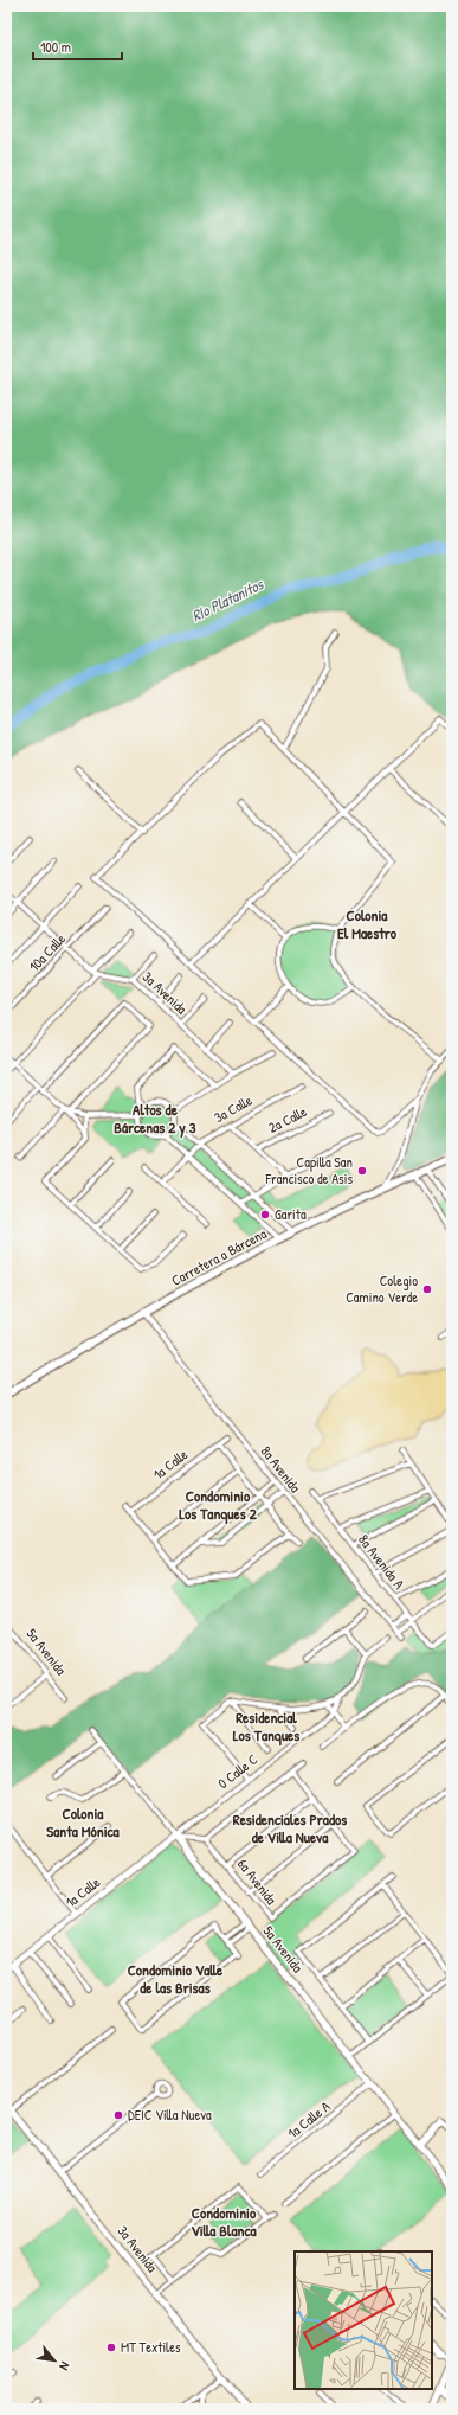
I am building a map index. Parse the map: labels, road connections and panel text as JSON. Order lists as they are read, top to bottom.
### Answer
{
  "streets": {
    "main road": ["Carretera a Bárcena"],
    "street": [
      "10a Calle",
      "3a Avenida",
      "3a Calle",
      "2a Calle",
      "1a Calle",
      "8a Avenida",
      "8a Avenida A",
      "5a Avenida",
      "0 Calle C",
      "6a Avenida",
      "1a Calle A"
    ]
  },
  "crossings": [
    ["Carretera a Bárcena", "8a Avenida"],
    ["1a Calle", "5a Avenida"],
    ["1a Calle", "0 Calle C"],
    ["5a Avenida", "0 Calle C"],
    ["5a Avenida", "1a Calle A"]
  ],
  "districts": [
    "Colonia El Maestro",
    "Altos de Bárcenas 2 y 3",
    "Condominio Los Tanques 2",
    "Residencial Los Tanques",
    "Colonia Santa Mónica",
    "Residenciales Prados de Villa Nueva",
    "Condominio Valle de las Brisas",
    "Condominio Villa Blanca"
  ],
  "water": ["Río Platanitos"],
  "places": [
    "Capilla San Francisco de Asis",
    "Garita",
    "Colegio Camino Verde",
    "DEIC Villa Nueva",
    "MT Textiles"
  ],
  "scale_bar": "100 m",
  "north": "bottom right"
}
